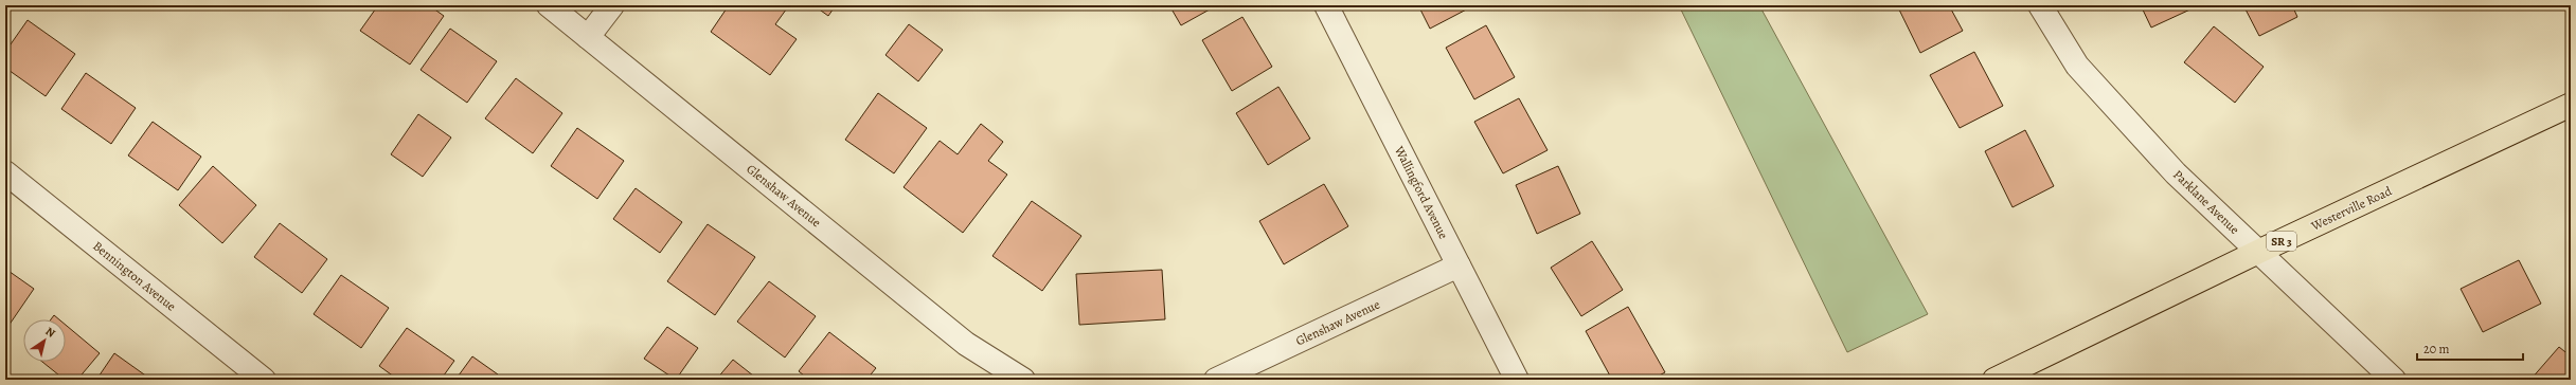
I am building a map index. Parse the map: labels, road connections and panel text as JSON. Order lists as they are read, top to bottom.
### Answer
{
  "streets": {
    "main road": ["Westerville Road", "SR 3"],
    "street": [
      "Wallingford Avenue",
      "Glenshaw Avenue",
      "Parklane Avenue",
      "Bennington Avenue"
    ]
  },
  "crossings": [
    ["Wallingford Avenue", "Glenshaw Avenue"],
    ["Parklane Avenue", "Westerville Road"]
  ],
  "scale_bar": "20 m",
  "north": "top right"
}
